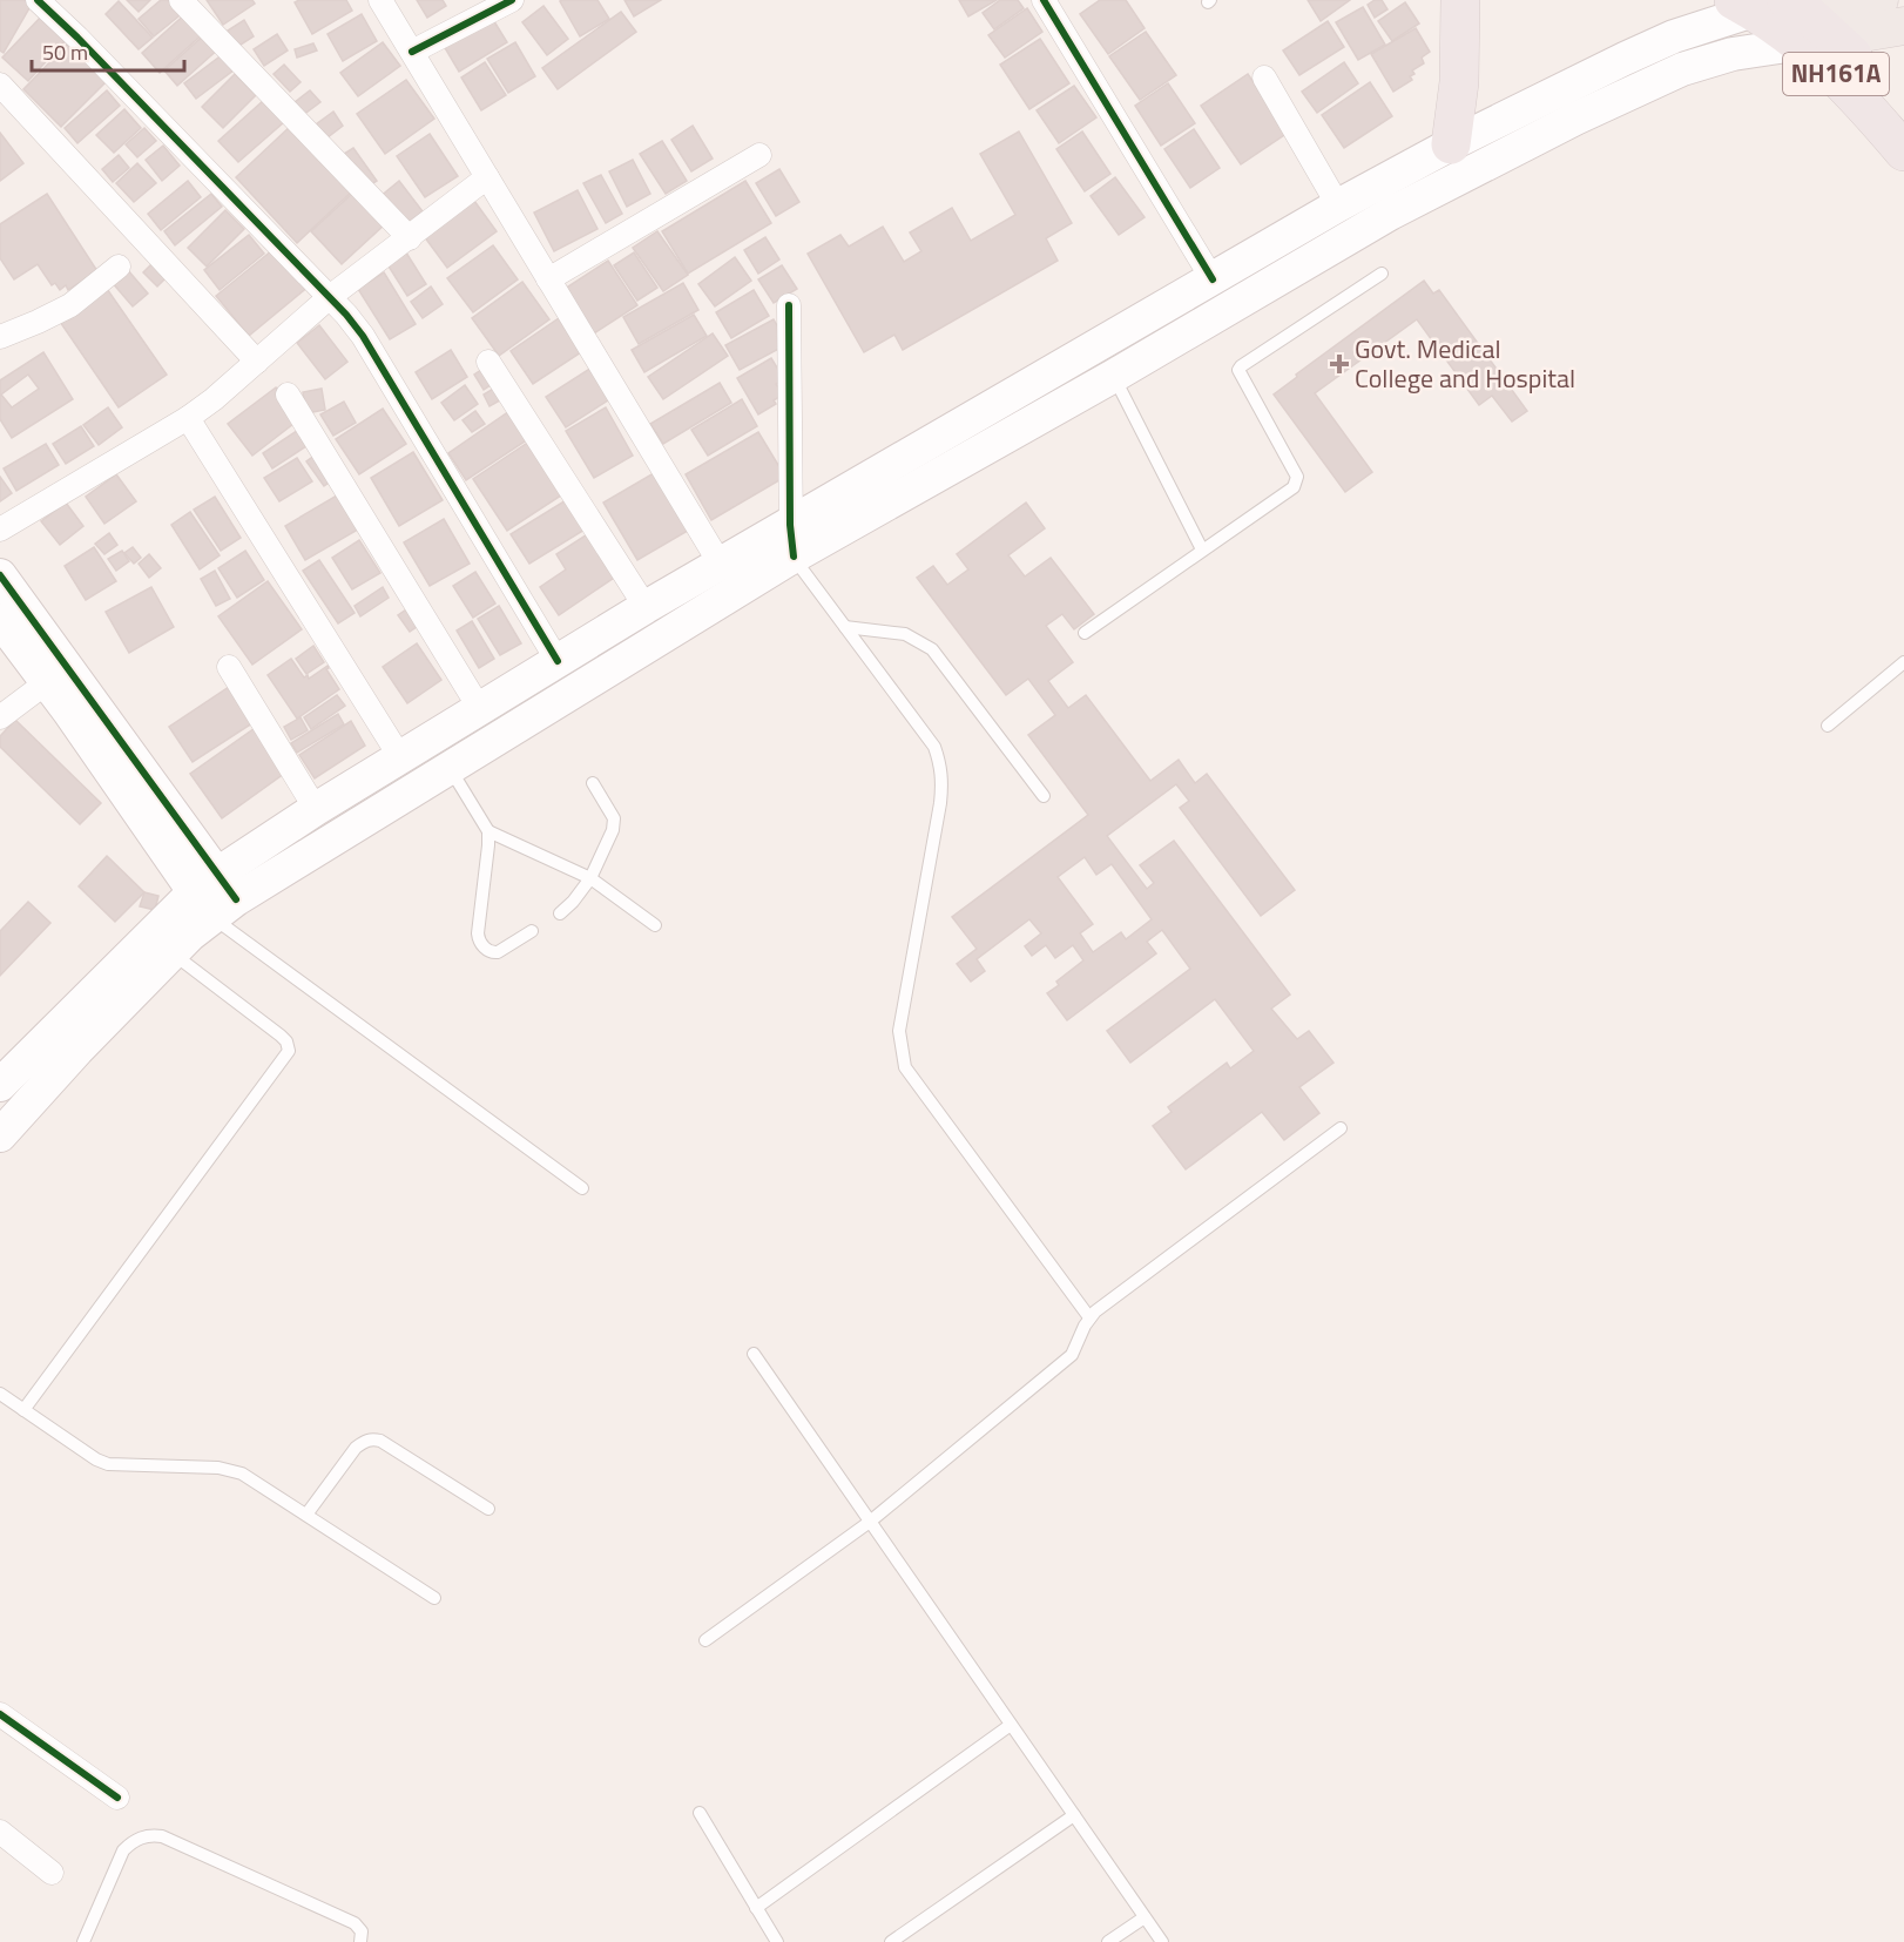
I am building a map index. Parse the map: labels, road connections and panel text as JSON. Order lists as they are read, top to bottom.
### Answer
{
  "streets": {
    "highway": ["NH161A"]
  },
  "places": {
    "health": ["Govt. Medical College and Hospital"]
  },
  "scale_bar": "50 m"
}
